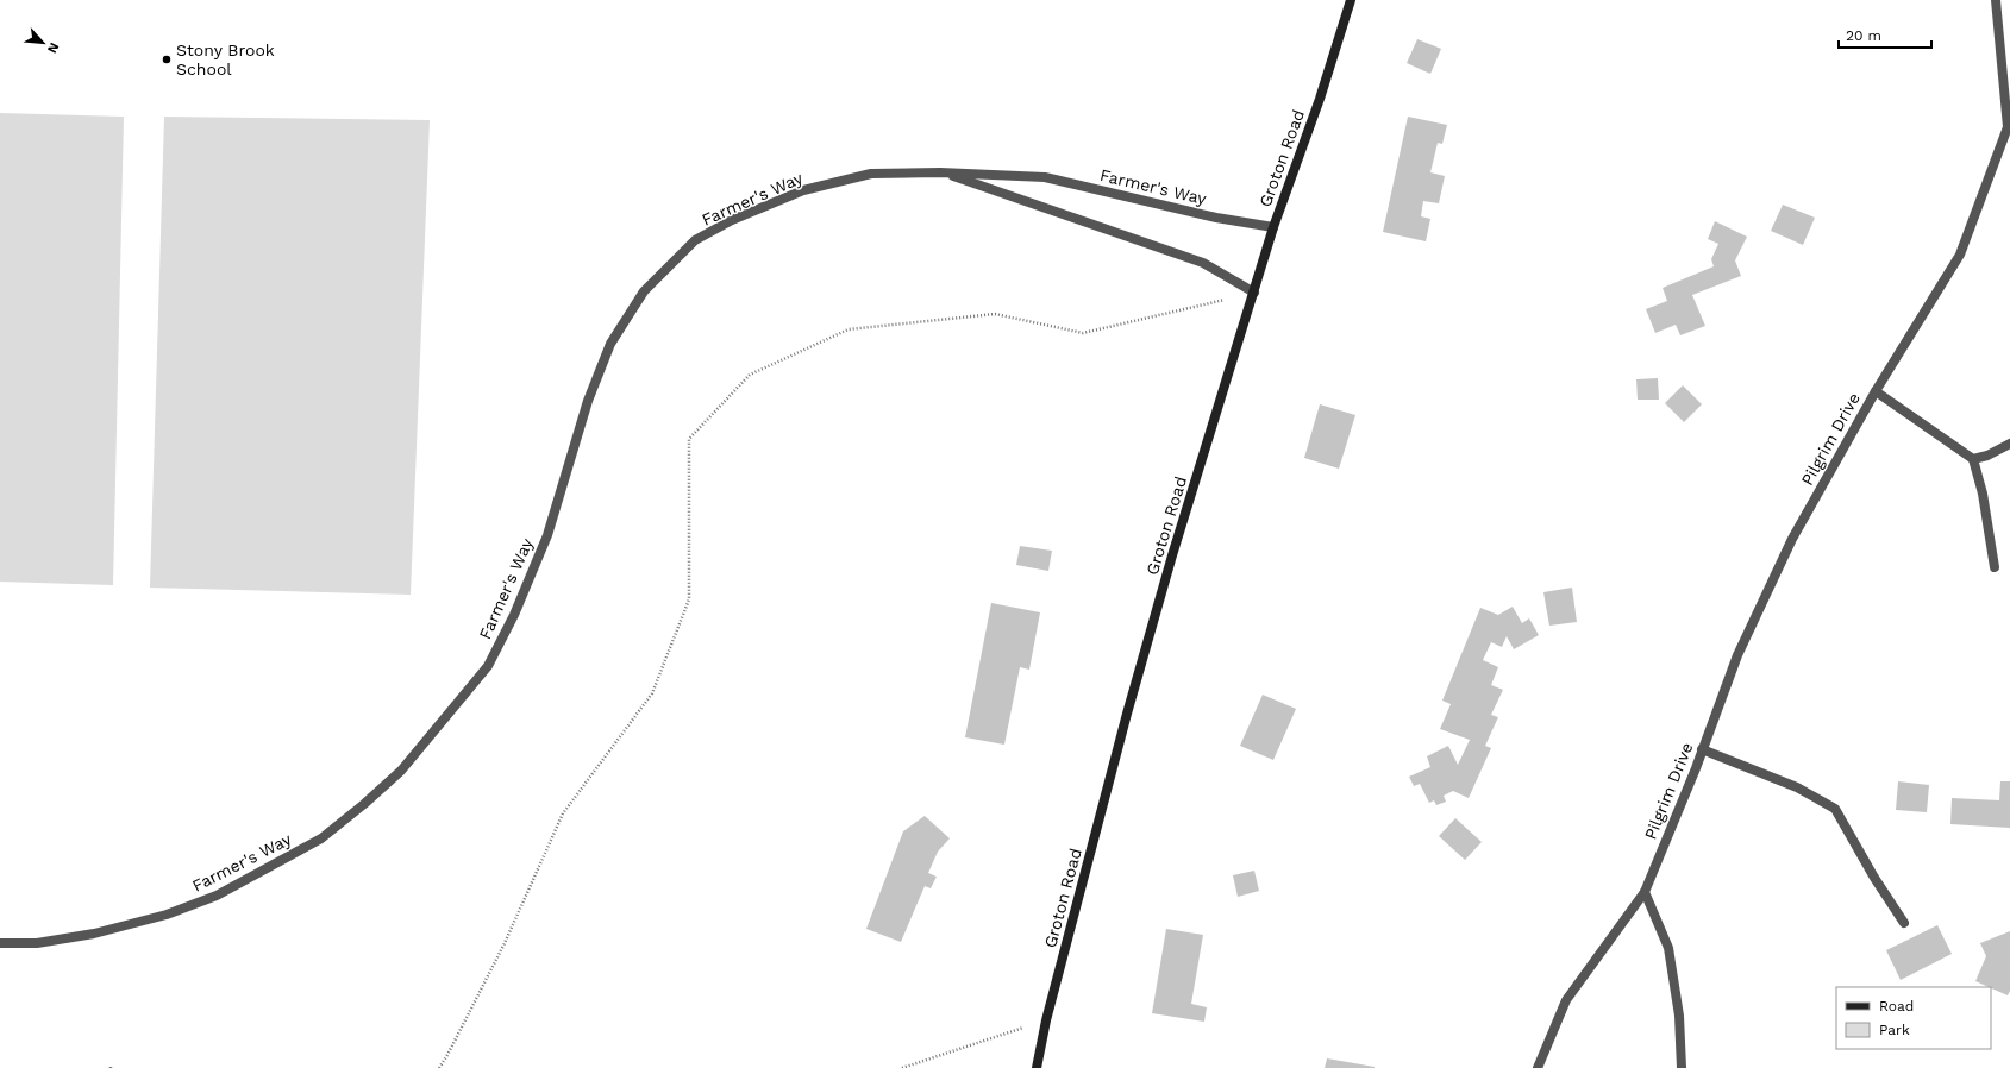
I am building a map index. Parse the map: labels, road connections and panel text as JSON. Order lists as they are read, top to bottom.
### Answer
{
  "streets": {
    "main road": ["Groton Road"],
    "street": ["Farmer's Way", "Pilgrim Drive"]
  },
  "crossings": [
    ["Groton Road", "Farmer's Way"]
  ],
  "places": ["Stony Brook School"],
  "legend": ["Road", "Park"],
  "scale_bar": "20 m",
  "north": "bottom right"
}
